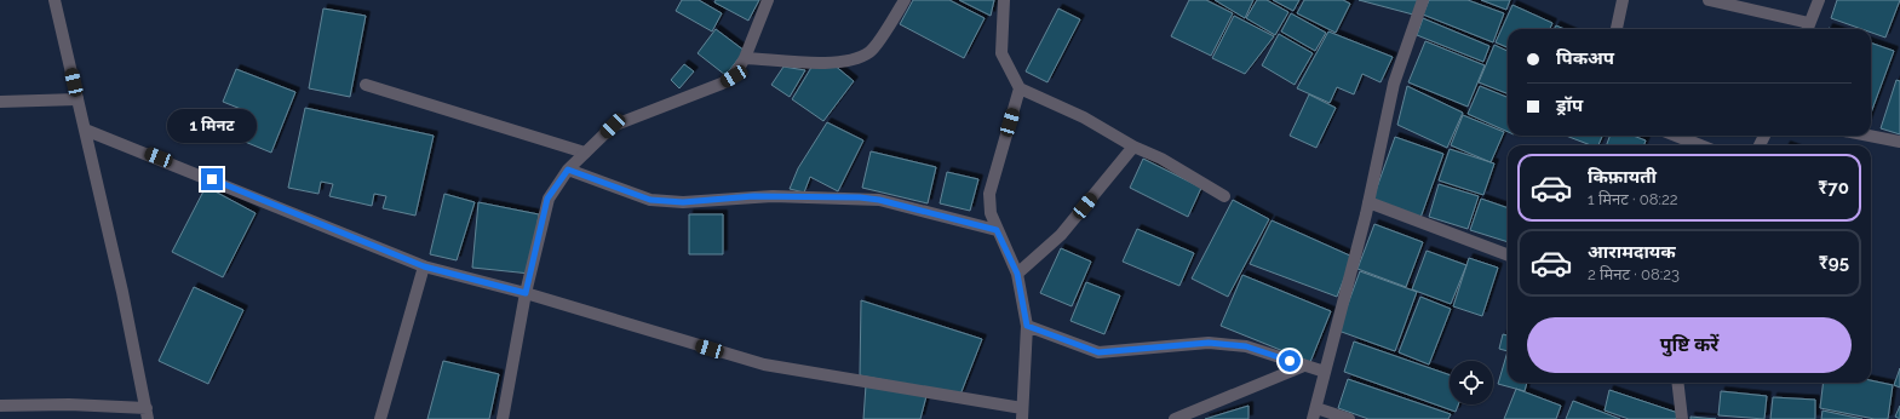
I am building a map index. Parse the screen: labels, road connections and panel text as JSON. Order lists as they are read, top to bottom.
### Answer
{
  "page": {
    "banner": ["पिकअप", "ड्रॉप"],
    "bubble": "1 मिनट",
    "list": [
      {
        "name": "किफ़ायती",
        "note": "1 मिनट · 08:22",
        "value": "₹70"
      },
      {
        "name": "आरामदायक",
        "note": "2 मिनट · 08:23",
        "value": "₹95"
      }
    ],
    "buttons": "पुष्टि करें"
  }
}
